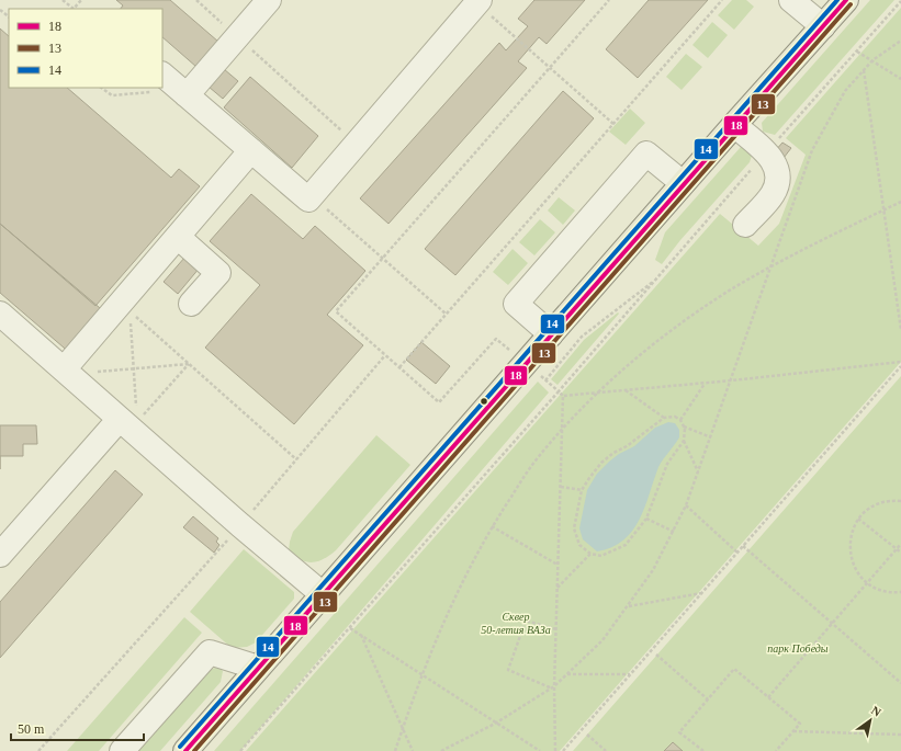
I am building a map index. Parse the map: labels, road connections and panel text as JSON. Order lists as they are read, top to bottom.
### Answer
{
  "parks": ["Сквер 50-летия ВАЗа", "парк Победы"],
  "lines": ["transit line 18", "transit line 14", "transit line 13"],
  "legend": ["18", "13", "14"],
  "scale_bar": "50 m",
  "north": "top right"
}
